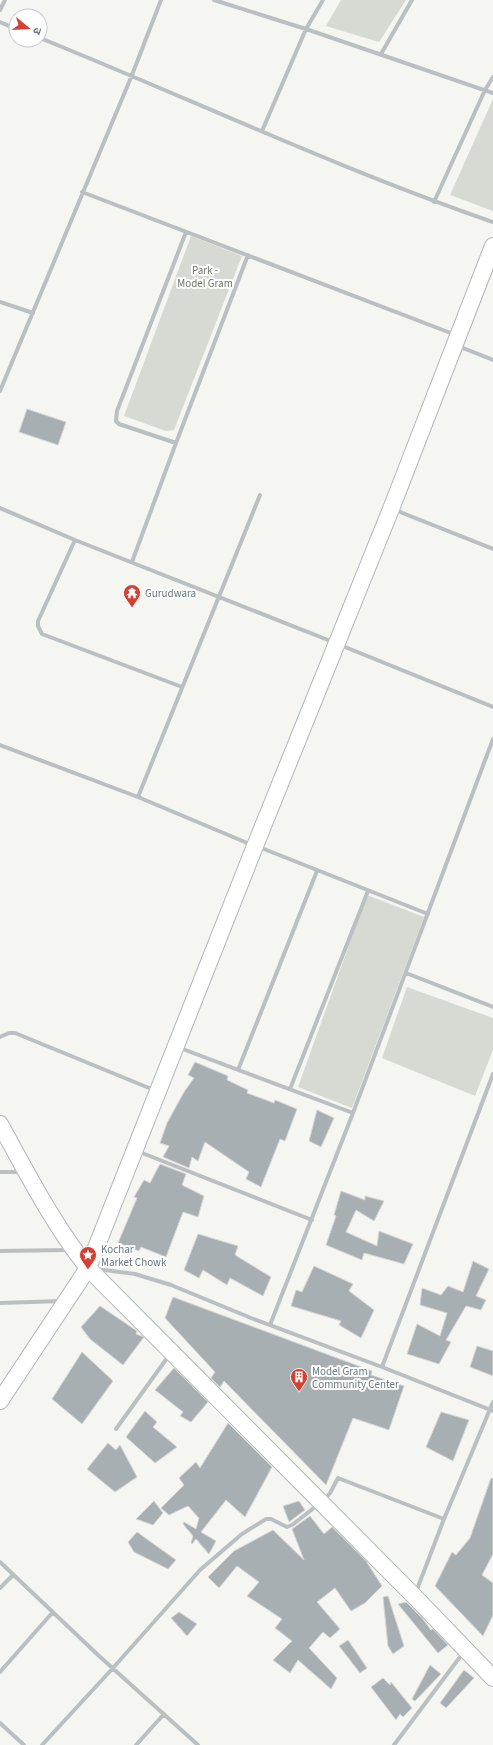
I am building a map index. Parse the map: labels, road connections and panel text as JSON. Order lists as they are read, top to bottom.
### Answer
{
  "parks": ["Park - Model Gram"],
  "places": {
    "temple": ["Gurudwara"],
    "place": ["Kochar Market Chowk"],
    "building": ["Model Gram Community Center"]
  },
  "north": "right"
}
